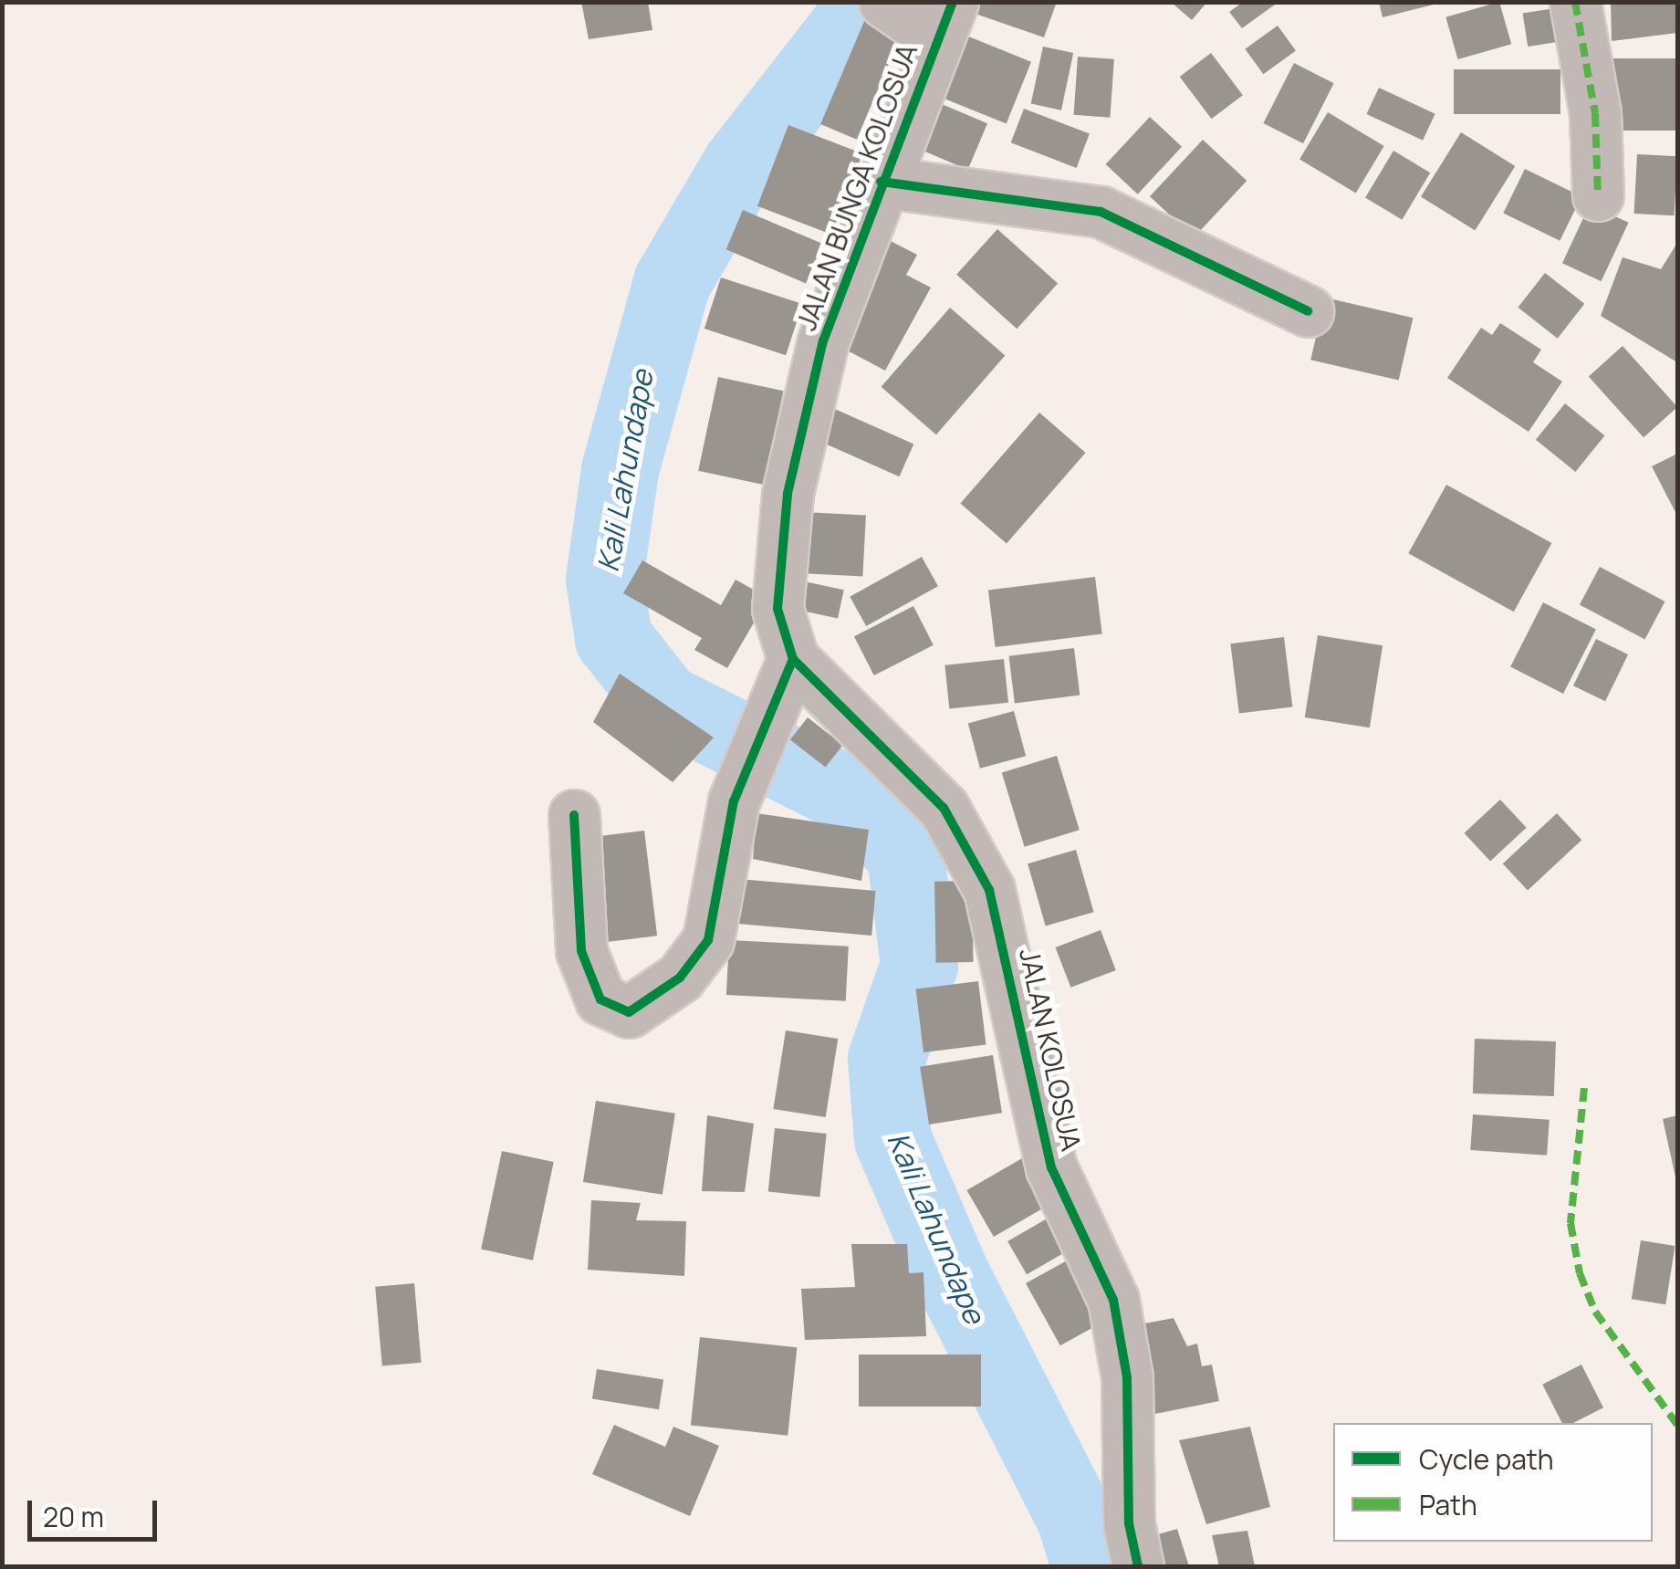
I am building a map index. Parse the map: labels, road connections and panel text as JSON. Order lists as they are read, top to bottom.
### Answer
{
  "streets": {
    "street": ["JALAN BUNGA KOLOSUA", "JALAN KOLOSUA"]
  },
  "crossings": [
    ["JALAN BUNGA KOLOSUA", "JALAN KOLOSUA"]
  ],
  "water": ["Kali Lahundape"],
  "legend": ["Cycle path", "Path"],
  "scale_bar": "20 m"
}
